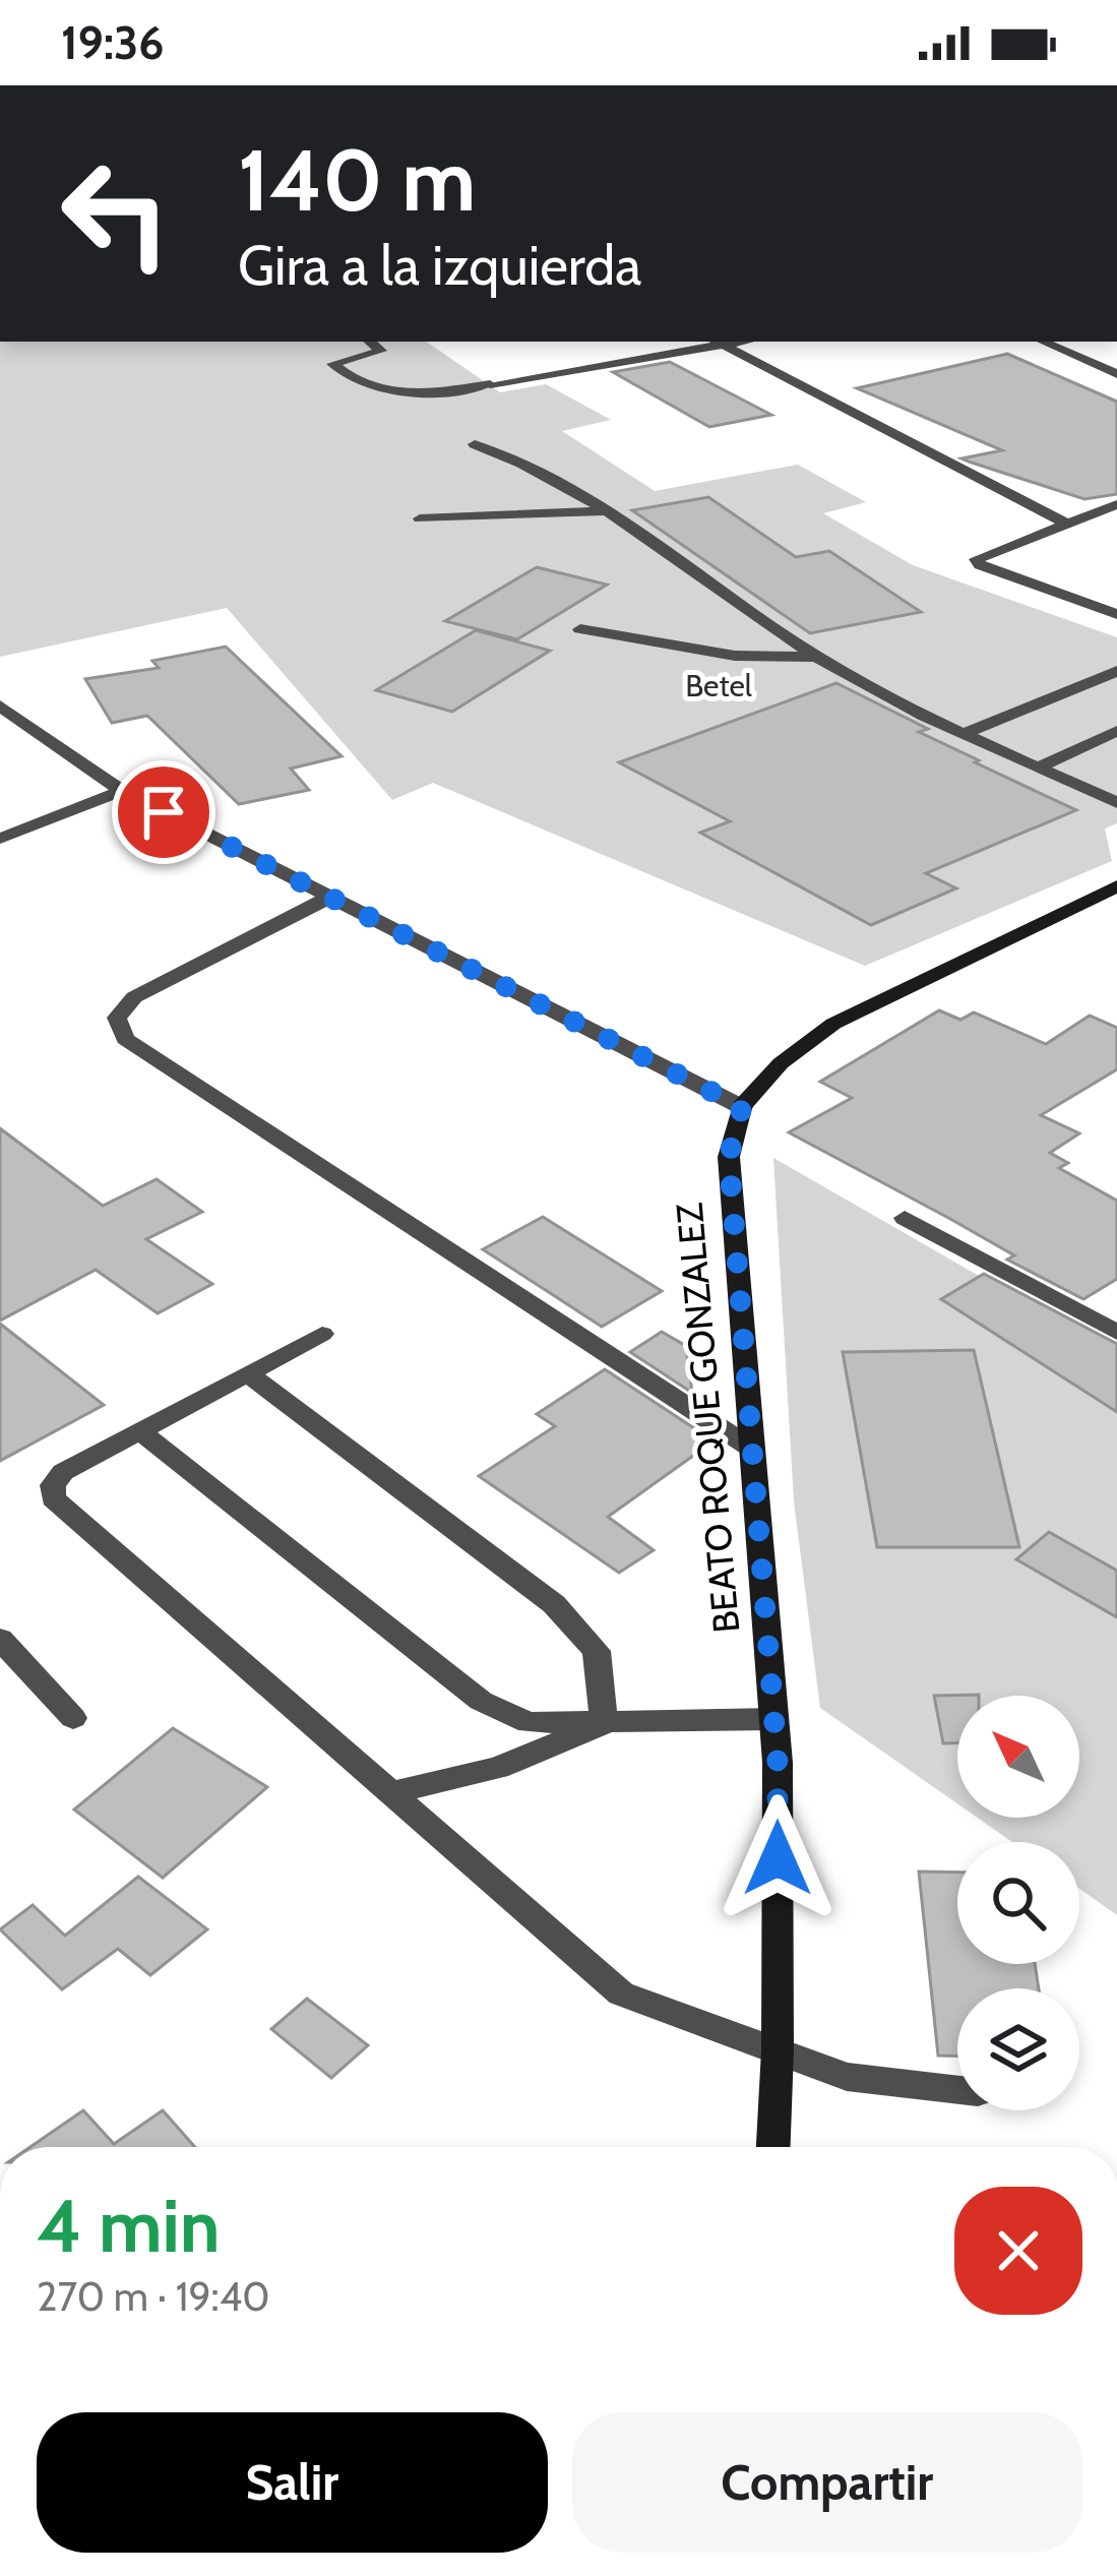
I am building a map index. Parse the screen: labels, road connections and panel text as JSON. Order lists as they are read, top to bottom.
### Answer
{
  "streets": {
    "street": ["BEATO ROQUE GONZALEZ"]
  },
  "parks": ["Betel"],
  "north": "top left",
  "page": {
    "status": "19:36",
    "turn": ["140 m", "Gira a la izquierda"],
    "heading": ["4 min", "270 m · 19:40"],
    "buttons": ["Salir", "Compartir"]
  }
}
